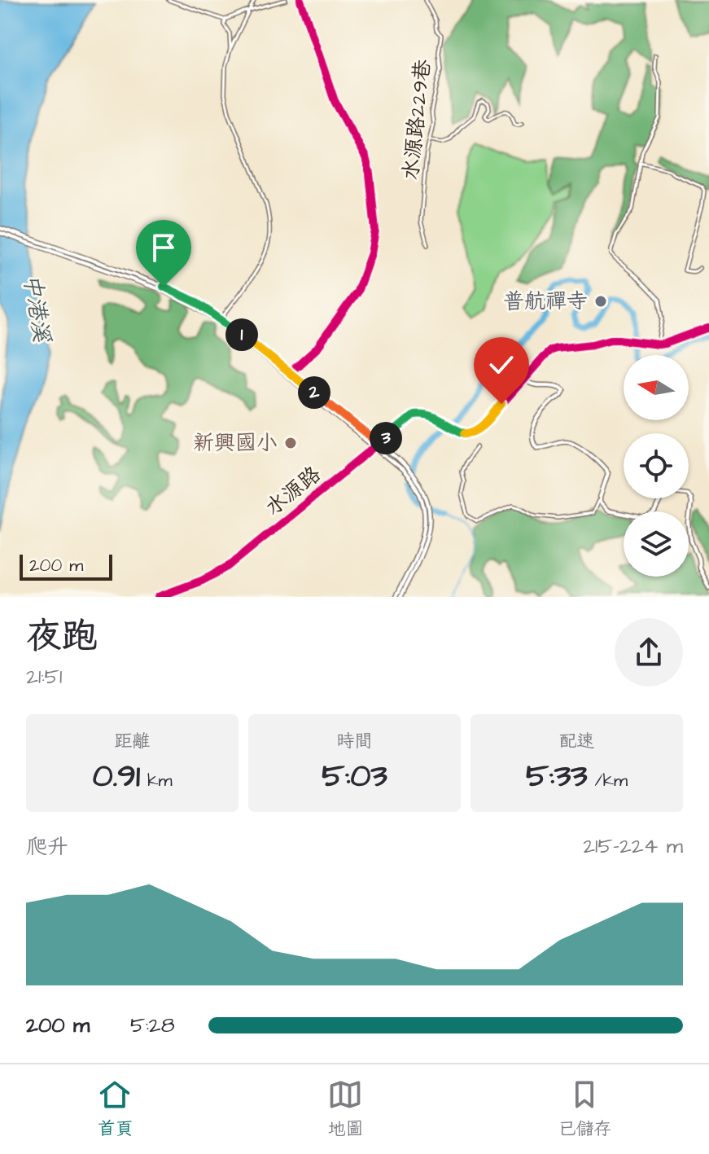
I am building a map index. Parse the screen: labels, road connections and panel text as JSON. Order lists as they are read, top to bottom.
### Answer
{
  "streets": {
    "main road": ["水源路"],
    "street": ["水源路229巷"]
  },
  "water": ["中港溪"],
  "places": ["普航禪寺", "新興國小"],
  "scale_bar": "200 m",
  "north": "left",
  "page": {
    "pins": ["1", "2", "3"],
    "scale": "200 m",
    "heading": ["夜跑", "21:51"],
    "stats": [
      ["距離", "0.91 km"],
      ["時間", "5:03"],
      ["配速", "5:33 /km"]
    ],
    "chart": ["爬升", "215–224 m"],
    "list": [
      {
        "name": "200 m",
        "note": "5:28"
      }
    ],
    "tabs": ["首頁", "地圖", "已儲存"]
  }
}
